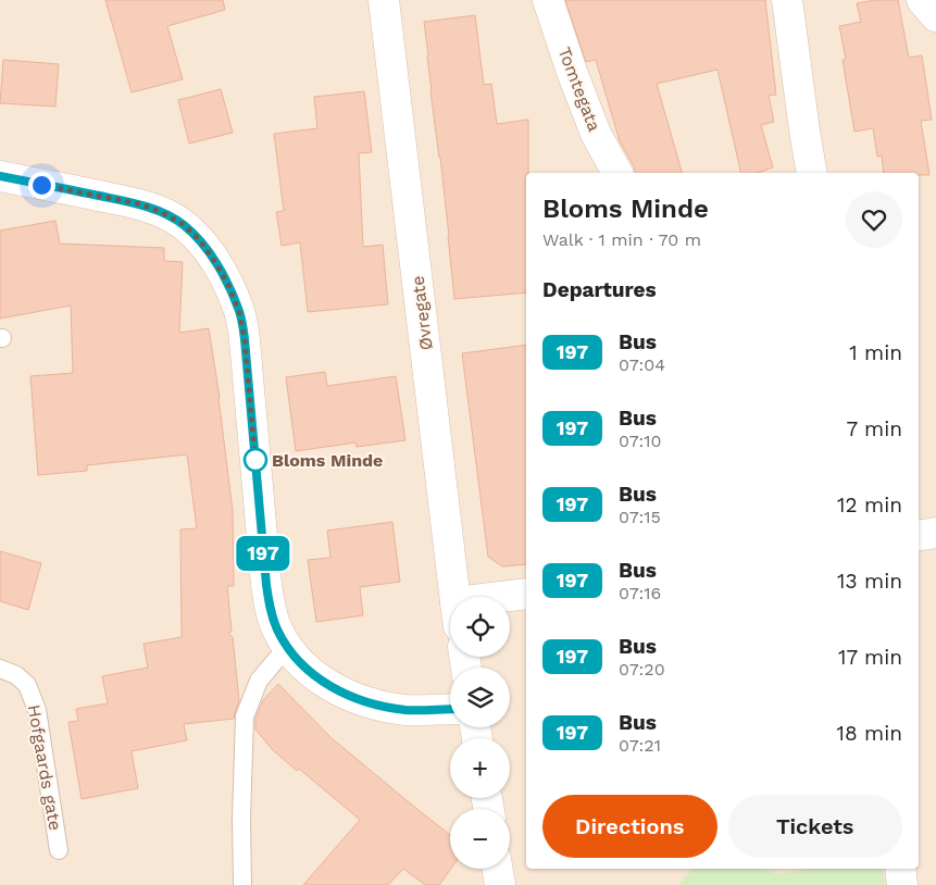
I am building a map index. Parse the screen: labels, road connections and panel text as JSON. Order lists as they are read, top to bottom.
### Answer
{
  "streets": {
    "street": ["Tomtegata", "Øvregate"],
    "lane": ["Hofgaards gate"]
  },
  "places": ["Bloms Minde"],
  "lines": ["bus line 197"],
  "page": {
    "on_map": "197",
    "heading": [
      ["Bloms Minde", "Walk · 1 min · 70 m"],
      "Departures"
    ],
    "list": [
      {
        "mark": "197",
        "name": "Bus",
        "note": "07:04",
        "value": "1 min"
      },
      {
        "mark": "197",
        "name": "Bus",
        "note": "07:10",
        "value": "7 min"
      },
      {
        "mark": "197",
        "name": "Bus",
        "note": "07:15",
        "value": "12 min"
      },
      {
        "mark": "197",
        "name": "Bus",
        "note": "07:16",
        "value": "13 min"
      },
      {
        "mark": "197",
        "name": "Bus",
        "note": "07:20",
        "value": "17 min"
      },
      {
        "mark": "197",
        "name": "Bus",
        "note": "07:21",
        "value": "18 min"
      }
    ],
    "map_buttons": ["+", "−"],
    "buttons": ["Directions", "Tickets"]
  }
}
